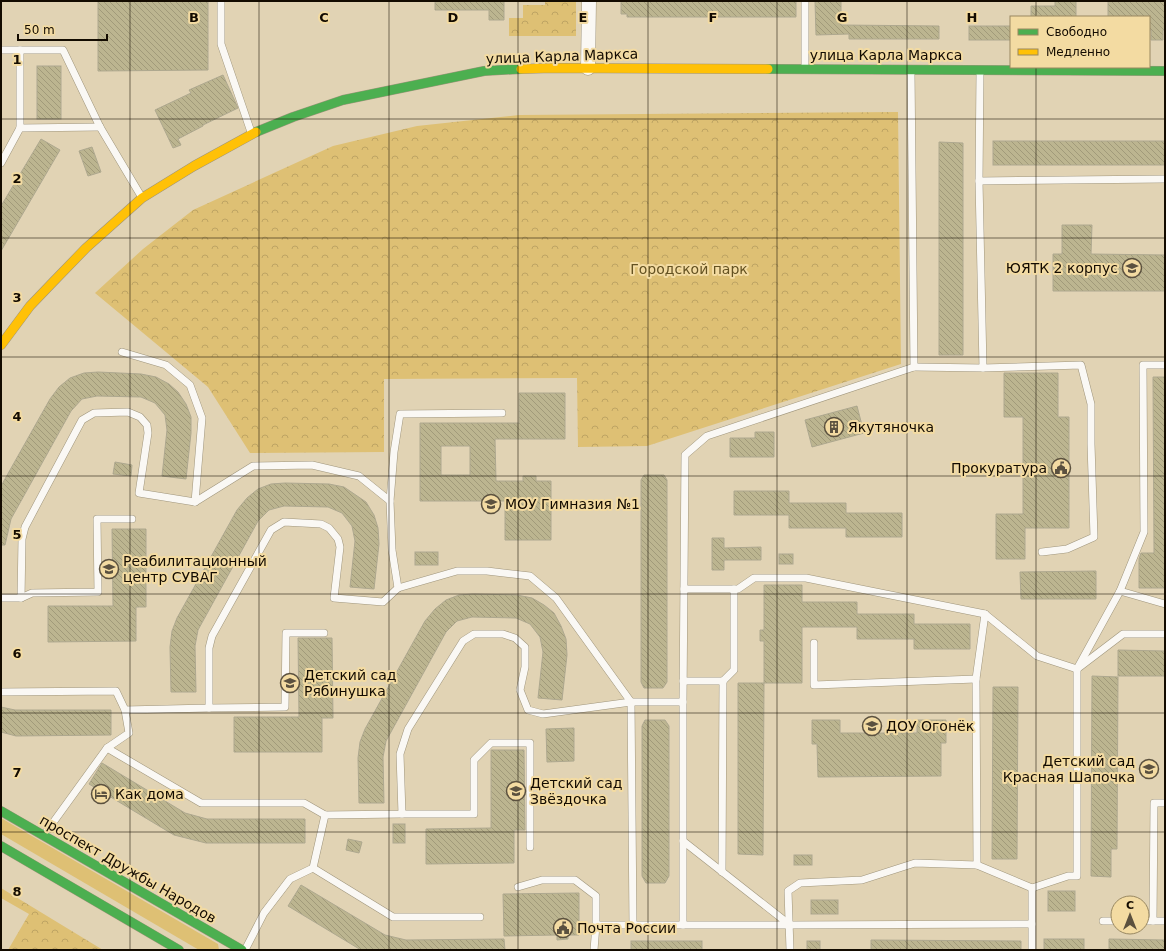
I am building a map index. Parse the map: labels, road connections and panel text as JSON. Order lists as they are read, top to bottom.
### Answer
{
  "streets": {
    "street": ["улица Карла Маркса", "проспект Дружбы Народов"]
  },
  "parks": ["Городской парк"],
  "places": {
    "school or university": [
      "ЮЯТК 2 корпус",
      "МОУ Гимназия №1",
      "Реабилитационный центр СУВАГ",
      "Детский сад Рябинушка",
      "ДОУ Огонёк",
      "Детский сад Красная Шапочка",
      "Детский сад Звёздочка"
    ],
    "building": ["Якутяночка"],
    "public building": ["Прокуратура", "Почта России"],
    "hotel": ["Как дома"]
  },
  "legend": ["Свободно", "Медленно"],
  "scale_bar": "50 m",
  "north": "top",
  "grid": {
    "columns": [
      "B",
      "C",
      "D",
      "E",
      "F",
      "G",
      "H"
    ],
    "rows": [
      "1",
      "2",
      "3",
      "4",
      "5",
      "6",
      "7",
      "8"
    ]
  }
}
